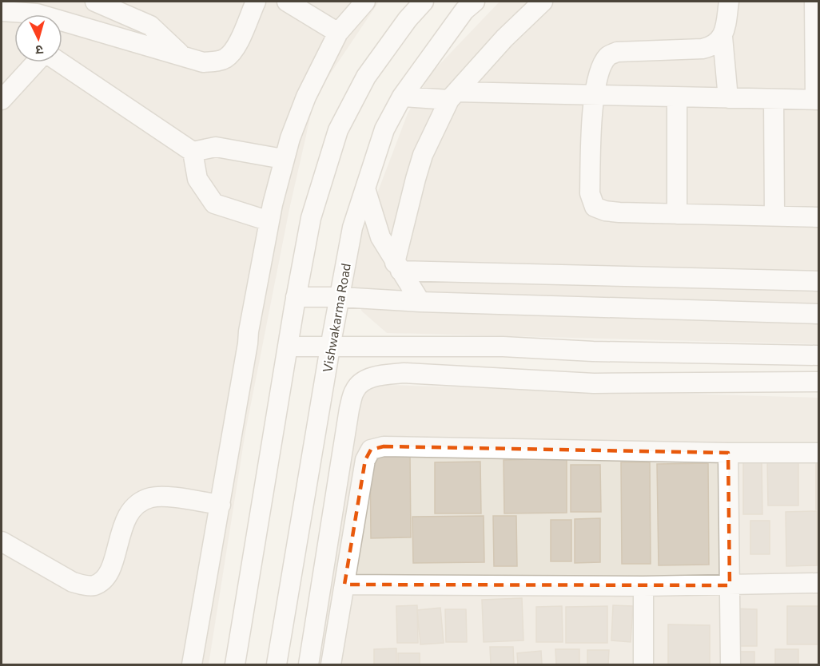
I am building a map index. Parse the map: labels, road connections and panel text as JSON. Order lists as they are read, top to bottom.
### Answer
{
  "streets": {
    "street": ["Vishwakarma Road"]
  },
  "north": "bottom"
}
